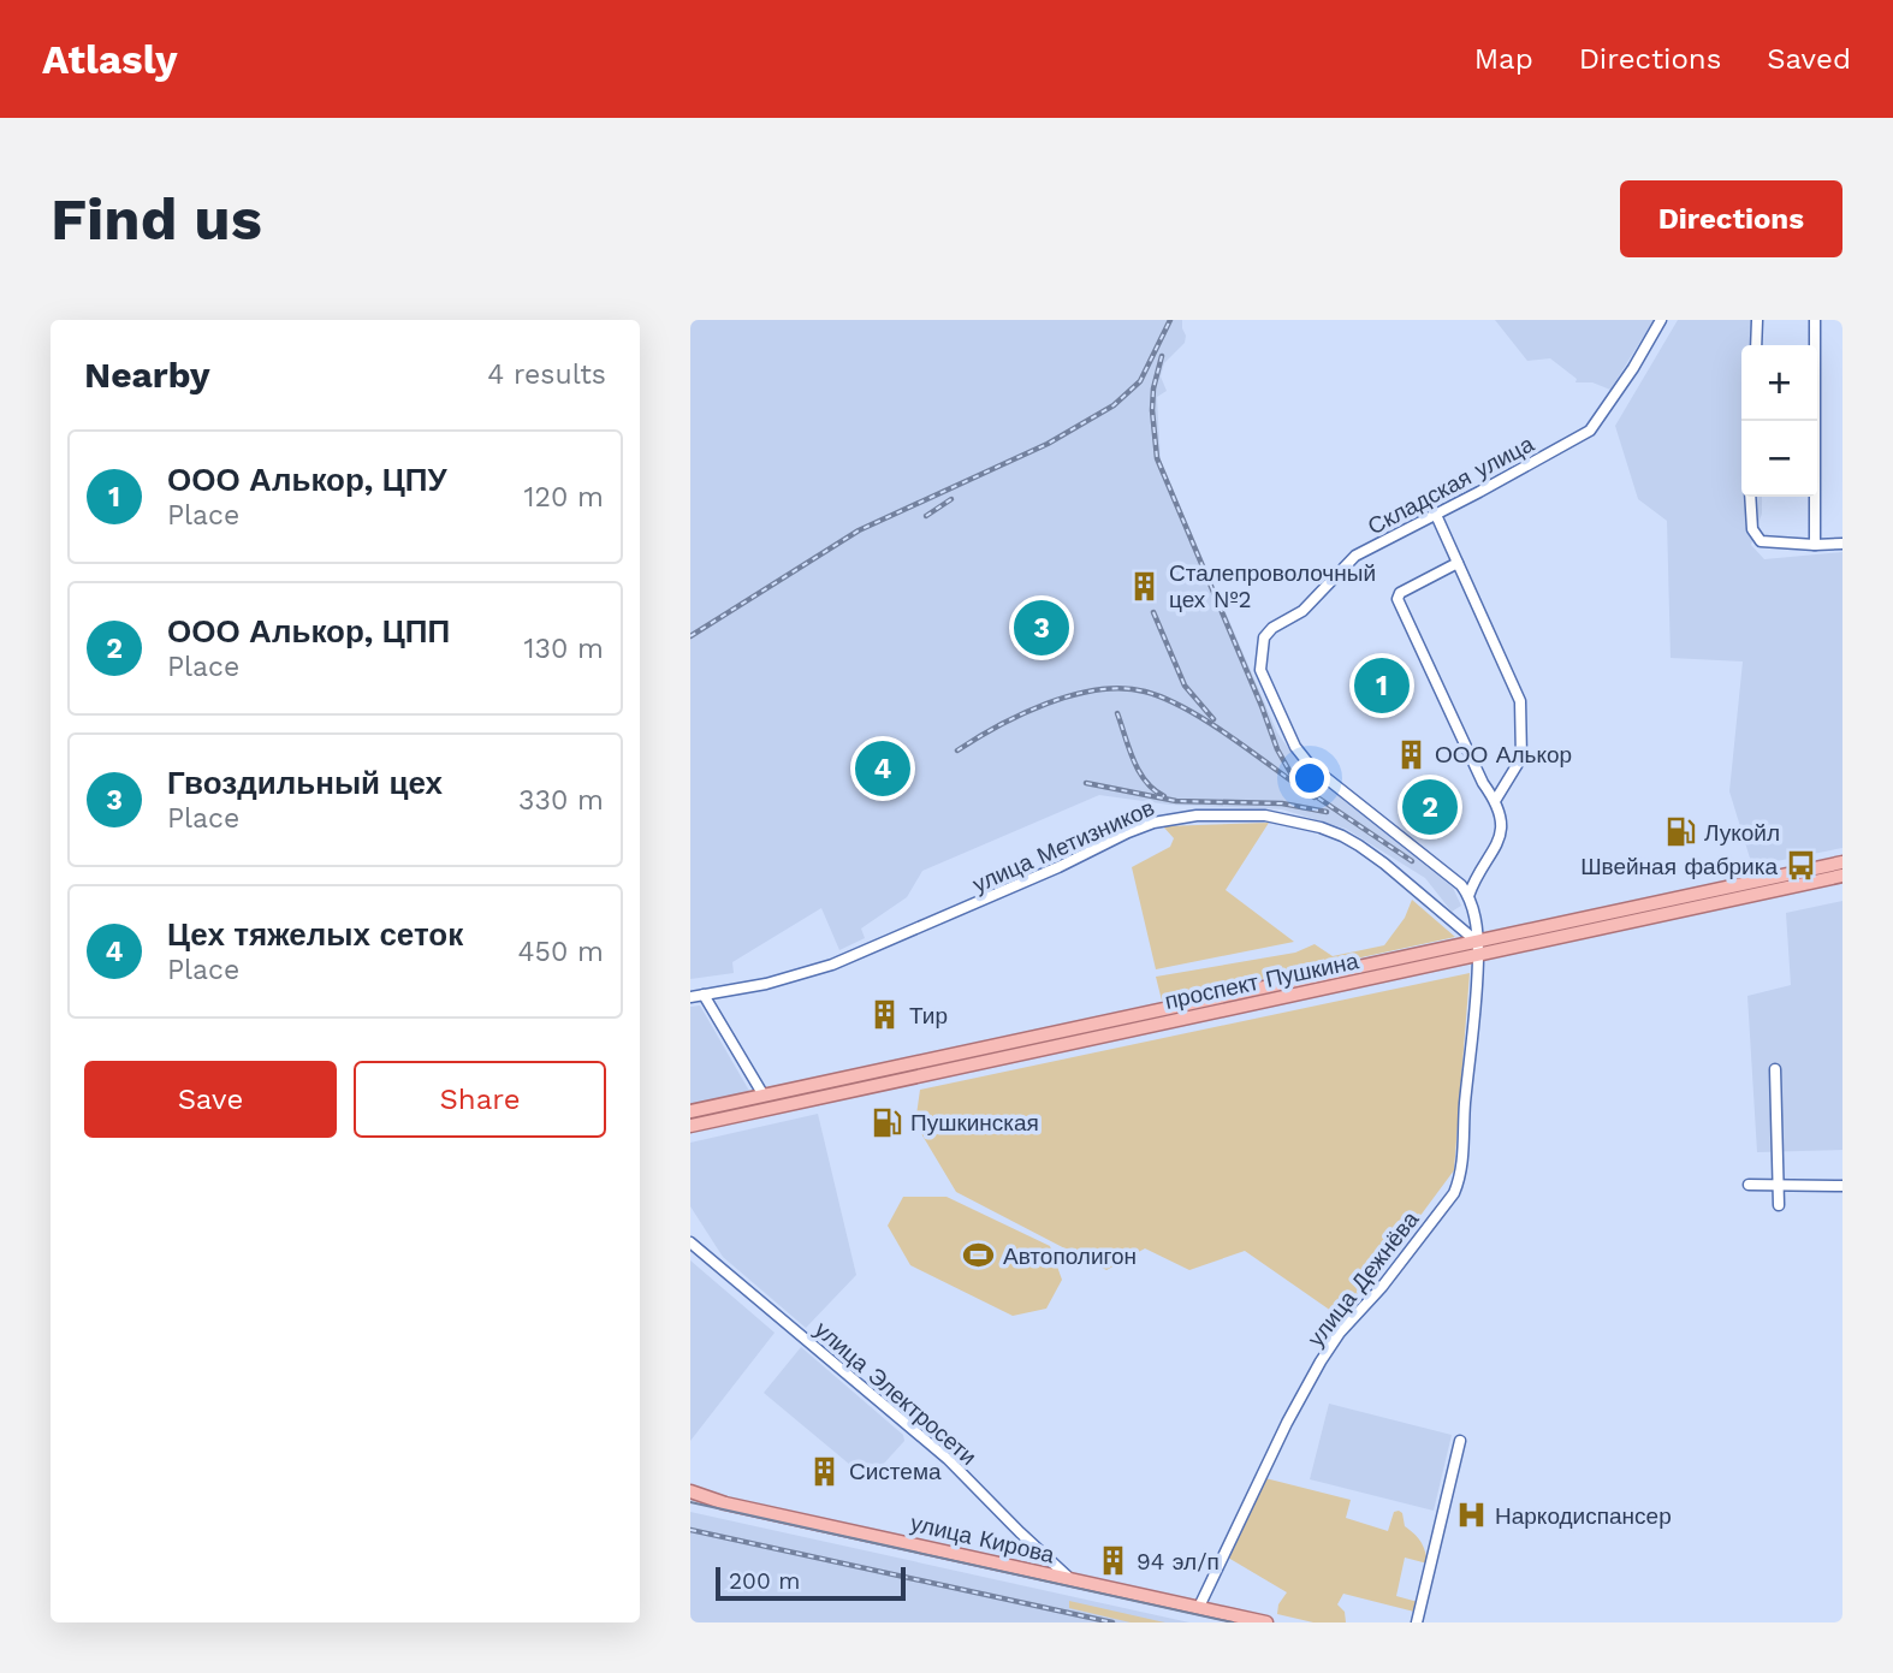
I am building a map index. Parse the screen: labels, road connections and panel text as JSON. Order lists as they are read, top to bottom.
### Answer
{
  "streets": {
    "main road": ["проспект Пушкина", "улица Кирова"],
    "street": [
      "Складская улица",
      "улица Метизников",
      "улица Дежнёва",
      "улица Электросети"
    ]
  },
  "crossings": [
    ["улица Метизников", "проспект Пушкина"],
    ["улица Метизников", "улица Дежнёва"],
    ["проспект Пушкина", "улица Дежнёва"],
    ["улица Дежнёва", "улица Кирова"],
    ["улица Электросети", "улица Кирова"]
  ],
  "places": {
    "building": [
      "Сталепроволочный цех №2",
      "ООО Алькор",
      "Тир",
      "Система",
      "94 эл/п"
    ],
    "fuel station": ["Лукойл", "Пушкинская"],
    "bus stop": ["Швейная фабрика"],
    "sports": ["Автополигон"],
    "hospital": ["Наркодиспансер"]
  },
  "scale_bar": "200 m",
  "page": {
    "header": "Atlasly",
    "nav": ["Map", "Directions", "Saved"],
    "buttons": [
      "Directions",
      ["Save", "Share"]
    ],
    "title": "Find us",
    "heading": ["Nearby", "4 results"],
    "map_buttons": ["+", "−"],
    "list": [
      {
        "mark": "1",
        "name": "ООО Алькор, ЦПУ",
        "note": "Place",
        "value": "120 m"
      },
      {
        "mark": "2",
        "name": "ООО Алькор, ЦПП",
        "note": "Place",
        "value": "130 m"
      },
      {
        "mark": "3",
        "name": "Гвоздильный цех",
        "note": "Place",
        "value": "330 m"
      },
      {
        "mark": "4",
        "name": "Цех тяжелых сеток",
        "note": "Place",
        "value": "450 m"
      }
    ],
    "pins": [
      "3",
      "1",
      "4",
      "2"
    ],
    "scale": "200 m"
  }
}
